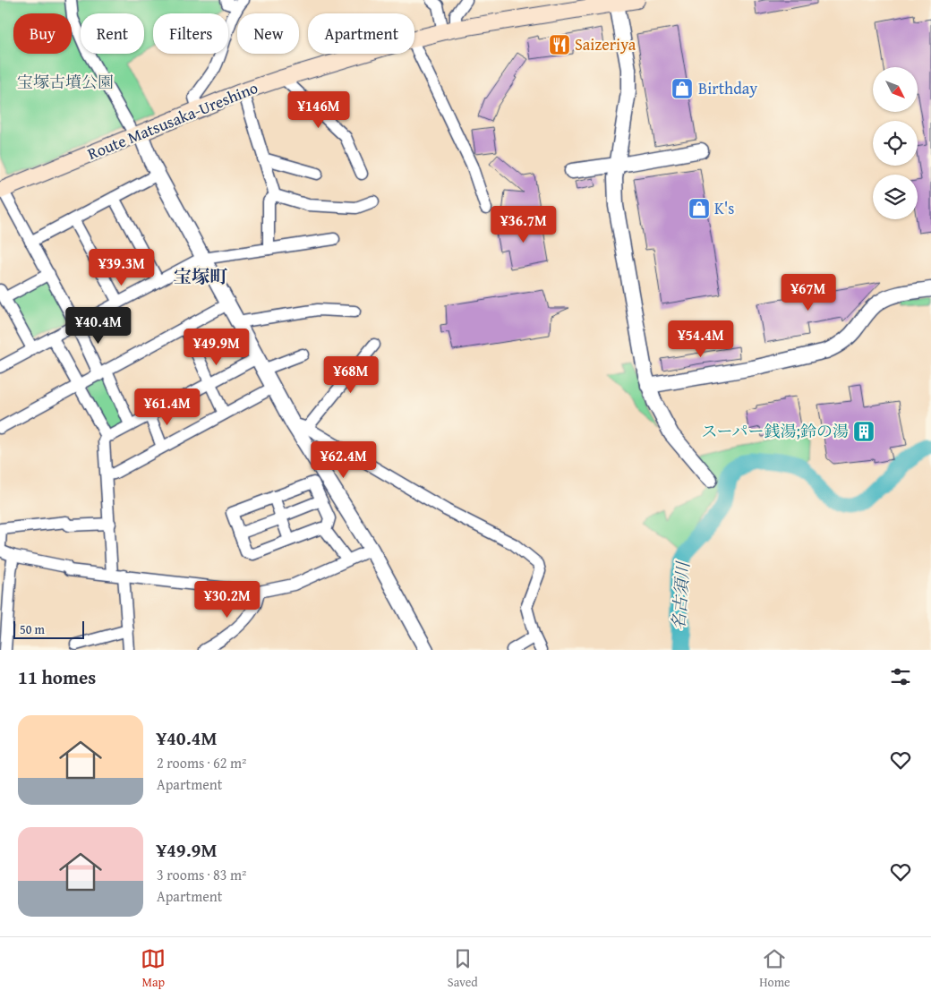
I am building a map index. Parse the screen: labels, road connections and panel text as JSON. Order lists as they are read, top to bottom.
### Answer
{
  "streets": {
    "main road": ["Route Matsusaka-Ureshino"]
  },
  "districts": ["宝塚町"],
  "water": ["名古須川"],
  "parks": ["宝塚古墳公園"],
  "places": {
    "restaurant": ["Saizeriya"],
    "shop": ["Birthday", "K's"],
    "building": ["スーパー銭湯;鈴の湯"]
  },
  "scale_bar": "50 m",
  "north": "bottom right",
  "page": {
    "chip": [
      "Buy",
      "Rent",
      "Filters",
      "New",
      "Apartment"
    ],
    "price": [
      "¥146M",
      "¥36.7M",
      "¥39.3M",
      "¥67M",
      "¥40.4M",
      "¥54.4M",
      "¥49.9M",
      "¥68M",
      "¥61.4M",
      "¥62.4M",
      "¥30.2M"
    ],
    "scale": "50 m",
    "heading": "11 homes",
    "list": [
      {
        "name": "¥40.4M",
        "note": "2 rooms · 62 m² · Apartment"
      },
      {
        "name": "¥49.9M",
        "note": "3 rooms · 83 m² · Apartment"
      }
    ],
    "tabs": ["Map", "Saved", "Home"]
  }
}
